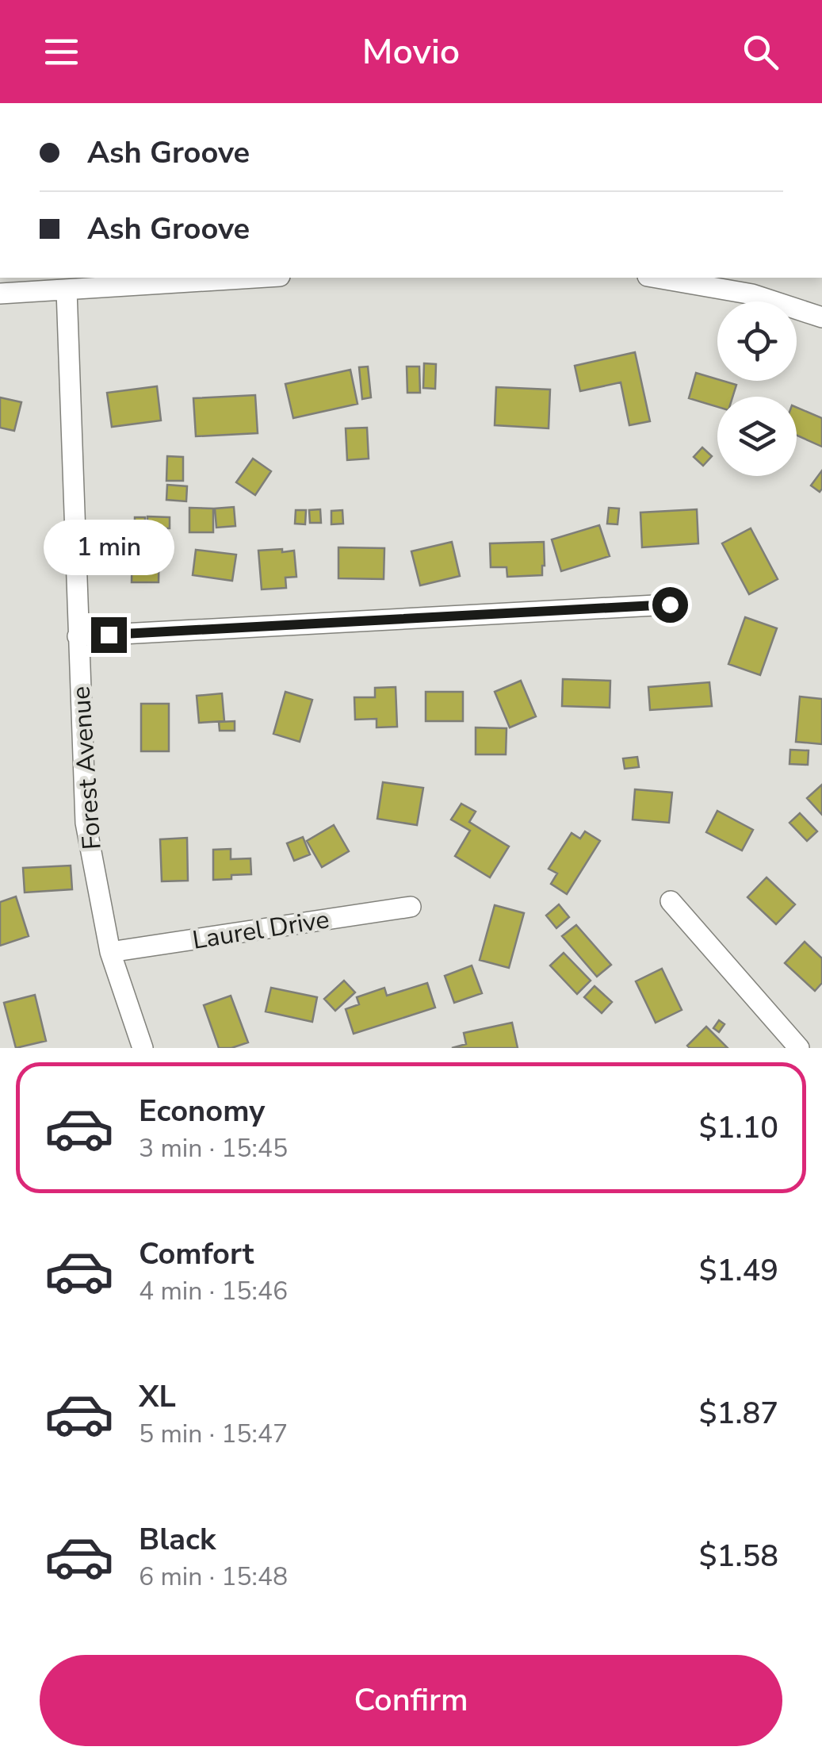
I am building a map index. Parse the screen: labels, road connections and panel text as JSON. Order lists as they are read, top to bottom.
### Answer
{
  "streets": {
    "street": ["Forest Avenue", "Laurel Drive"]
  },
  "crossings": [
    ["Forest Avenue", "Laurel Drive"]
  ],
  "page": {
    "header": "Movio",
    "banner": ["Ash Groove", "Ash Groove"],
    "bubble": "1 min",
    "list": [
      {
        "name": "Economy",
        "note": "3 min · 15:45",
        "value": "$1.10"
      },
      {
        "name": "Comfort",
        "note": "4 min · 15:46",
        "value": "$1.49"
      },
      {
        "name": "XL",
        "note": "5 min · 15:47",
        "value": "$1.87"
      },
      {
        "name": "Black",
        "note": "6 min · 15:48",
        "value": "$1.58"
      }
    ],
    "buttons": "Confirm"
  }
}
